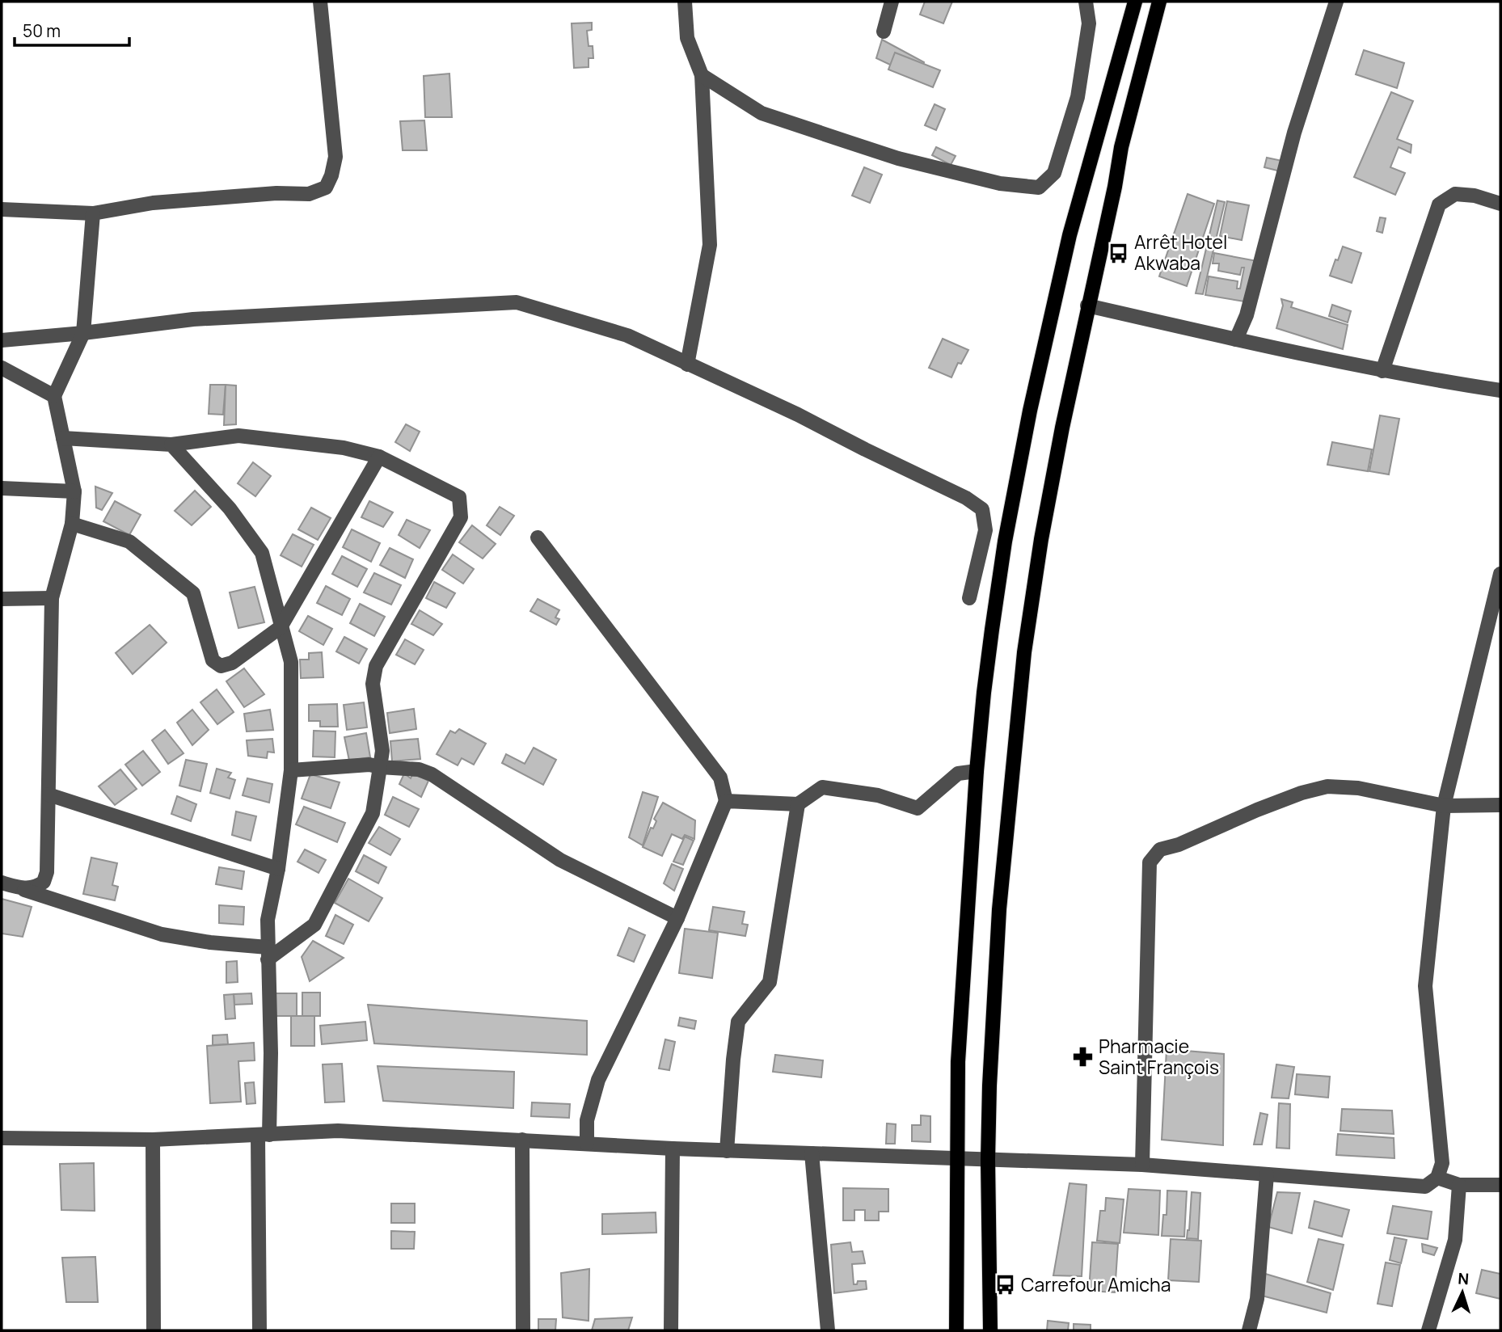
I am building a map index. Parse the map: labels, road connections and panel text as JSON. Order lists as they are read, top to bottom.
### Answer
{
  "places": {
    "bus stop": ["Arrêt Hotel Akwaba", "Carrefour Amicha"],
    "pharmacy": ["Pharmacie Saint François"]
  },
  "scale_bar": "50 m",
  "north": "top"
}
